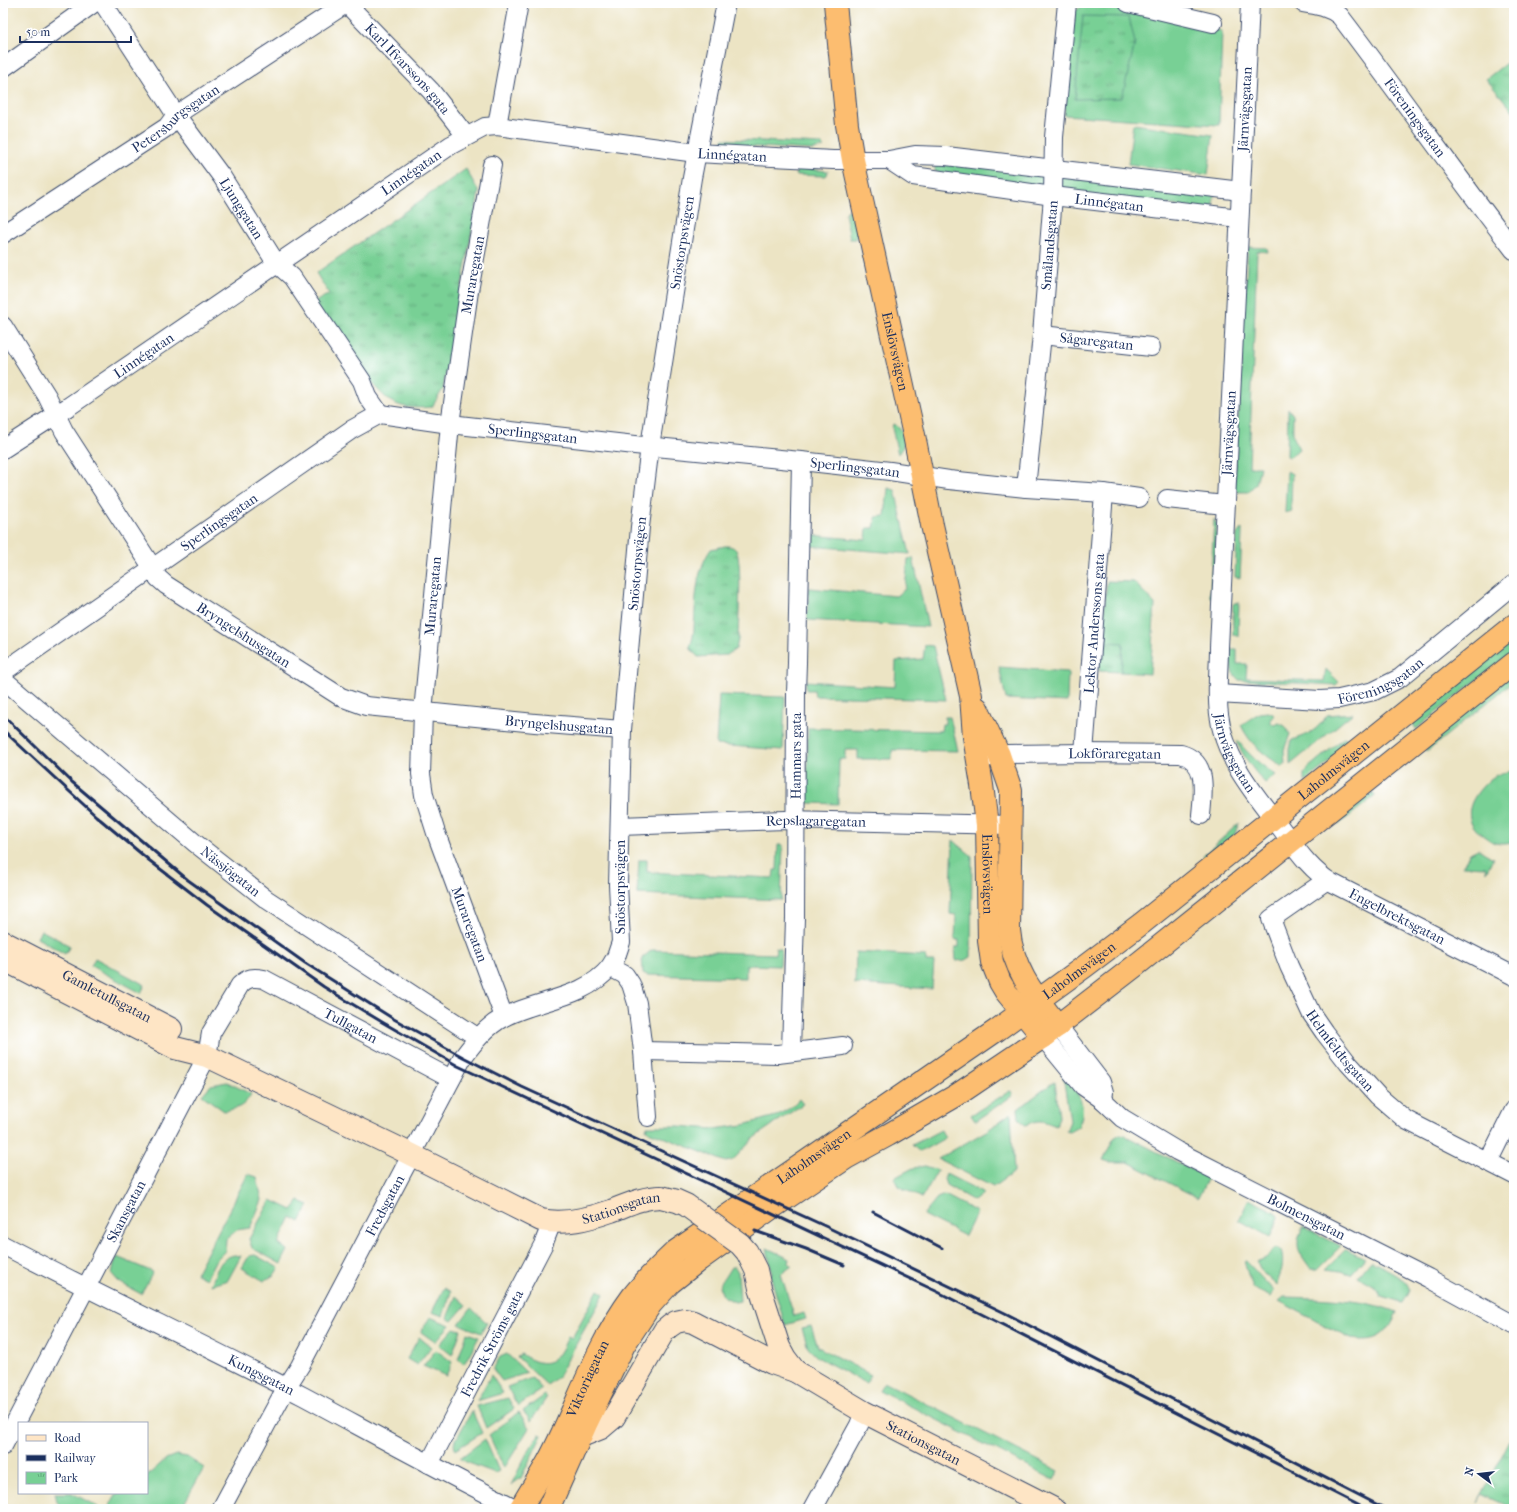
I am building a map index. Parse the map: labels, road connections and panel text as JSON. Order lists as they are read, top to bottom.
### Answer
{
  "streets": {
    "highway": ["Enslövsvägen", "Laholmsvägen", "Viktoriagatan"],
    "street": [
      "Karl Ifvarssons gata",
      "Järnvägsgatan",
      "Föreningsgatan",
      "Petersburgsgatan",
      "Linnégatan",
      "Ljunggatan",
      "Snöstorpsvägen",
      "Smålandsgatan",
      "Muraregatan",
      "Sågaregatan",
      "Sperlingsgatan",
      "Lektor Anderssons gata",
      "Bryngelshusgatan",
      "Lokföraregatan",
      "Hammars gata",
      "Repslagaregatan",
      "Nässjögatan",
      "Engelbrektsgatan",
      "Gamletullsgatan",
      "Tullgatan",
      "Helmfeldtsgatan",
      "Fredsgatan",
      "Stationsgatan",
      "Skansgatan",
      "Bolmensgatan",
      "Fredrik Ströms gata",
      "Kungsgatan"
    ]
  },
  "crossings": [
    ["Karl Ifvarssons gata", "Petersburgsgatan"],
    ["Karl Ifvarssons gata", "Linnégatan"],
    ["Järnvägsgatan", "Föreningsgatan"],
    ["Järnvägsgatan", "Linnégatan"],
    ["Järnvägsgatan", "Laholmsvägen"],
    ["Järnvägsgatan", "Engelbrektsgatan"],
    ["Petersburgsgatan", "Ljunggatan"],
    ["Linnégatan", "Ljunggatan"],
    ["Linnégatan", "Snöstorpsvägen"],
    ["Linnégatan", "Smålandsgatan"],
    ["Linnégatan", "Enslövsvägen"],
    ["Linnégatan", "Bryngelshusgatan"],
    ["Ljunggatan", "Sperlingsgatan"],
    ["Snöstorpsvägen", "Sperlingsgatan"],
    ["Snöstorpsvägen", "Bryngelshusgatan"],
    ["Snöstorpsvägen", "Repslagaregatan"],
    ["Snöstorpsvägen", "Fredsgatan"],
    ["Smålandsgatan", "Sågaregatan"],
    ["Smålandsgatan", "Sperlingsgatan"],
    ["Muraregatan", "Sperlingsgatan"],
    ["Muraregatan", "Bryngelshusgatan"],
    ["Muraregatan", "Fredsgatan"],
    ["Enslövsvägen", "Sperlingsgatan"],
    ["Enslövsvägen", "Lokföraregatan"],
    ["Enslövsvägen", "Laholmsvägen"],
    ["Enslövsvägen", "Repslagaregatan"],
    ["Enslövsvägen", "Bolmensgatan"],
    ["Sperlingsgatan", "Lektor Anderssons gata"],
    ["Sperlingsgatan", "Bryngelshusgatan"],
    ["Sperlingsgatan", "Hammars gata"],
    ["Lektor Anderssons gata", "Lokföraregatan"],
    ["Hammars gata", "Repslagaregatan"],
    ["Laholmsvägen", "Engelbrektsgatan"],
    ["Laholmsvägen", "Bolmensgatan"],
    ["Laholmsvägen", "Viktoriagatan"],
    ["Nässjögatan", "Fredsgatan"],
    ["Engelbrektsgatan", "Helmfeldtsgatan"],
    ["Gamletullsgatan", "Fredsgatan"],
    ["Gamletullsgatan", "Stationsgatan"],
    ["Gamletullsgatan", "Skansgatan"],
    ["Tullgatan", "Fredsgatan"],
    ["Tullgatan", "Skansgatan"],
    ["Fredsgatan", "Stationsgatan"],
    ["Fredsgatan", "Kungsgatan"],
    ["Stationsgatan", "Fredrik Ströms gata"],
    ["Stationsgatan", "Viktoriagatan"],
    ["Skansgatan", "Kungsgatan"],
    ["Fredrik Ströms gata", "Kungsgatan"]
  ],
  "legend": ["Road", "Railway", "Park"],
  "scale_bar": "50 m",
  "north": "left"
}
